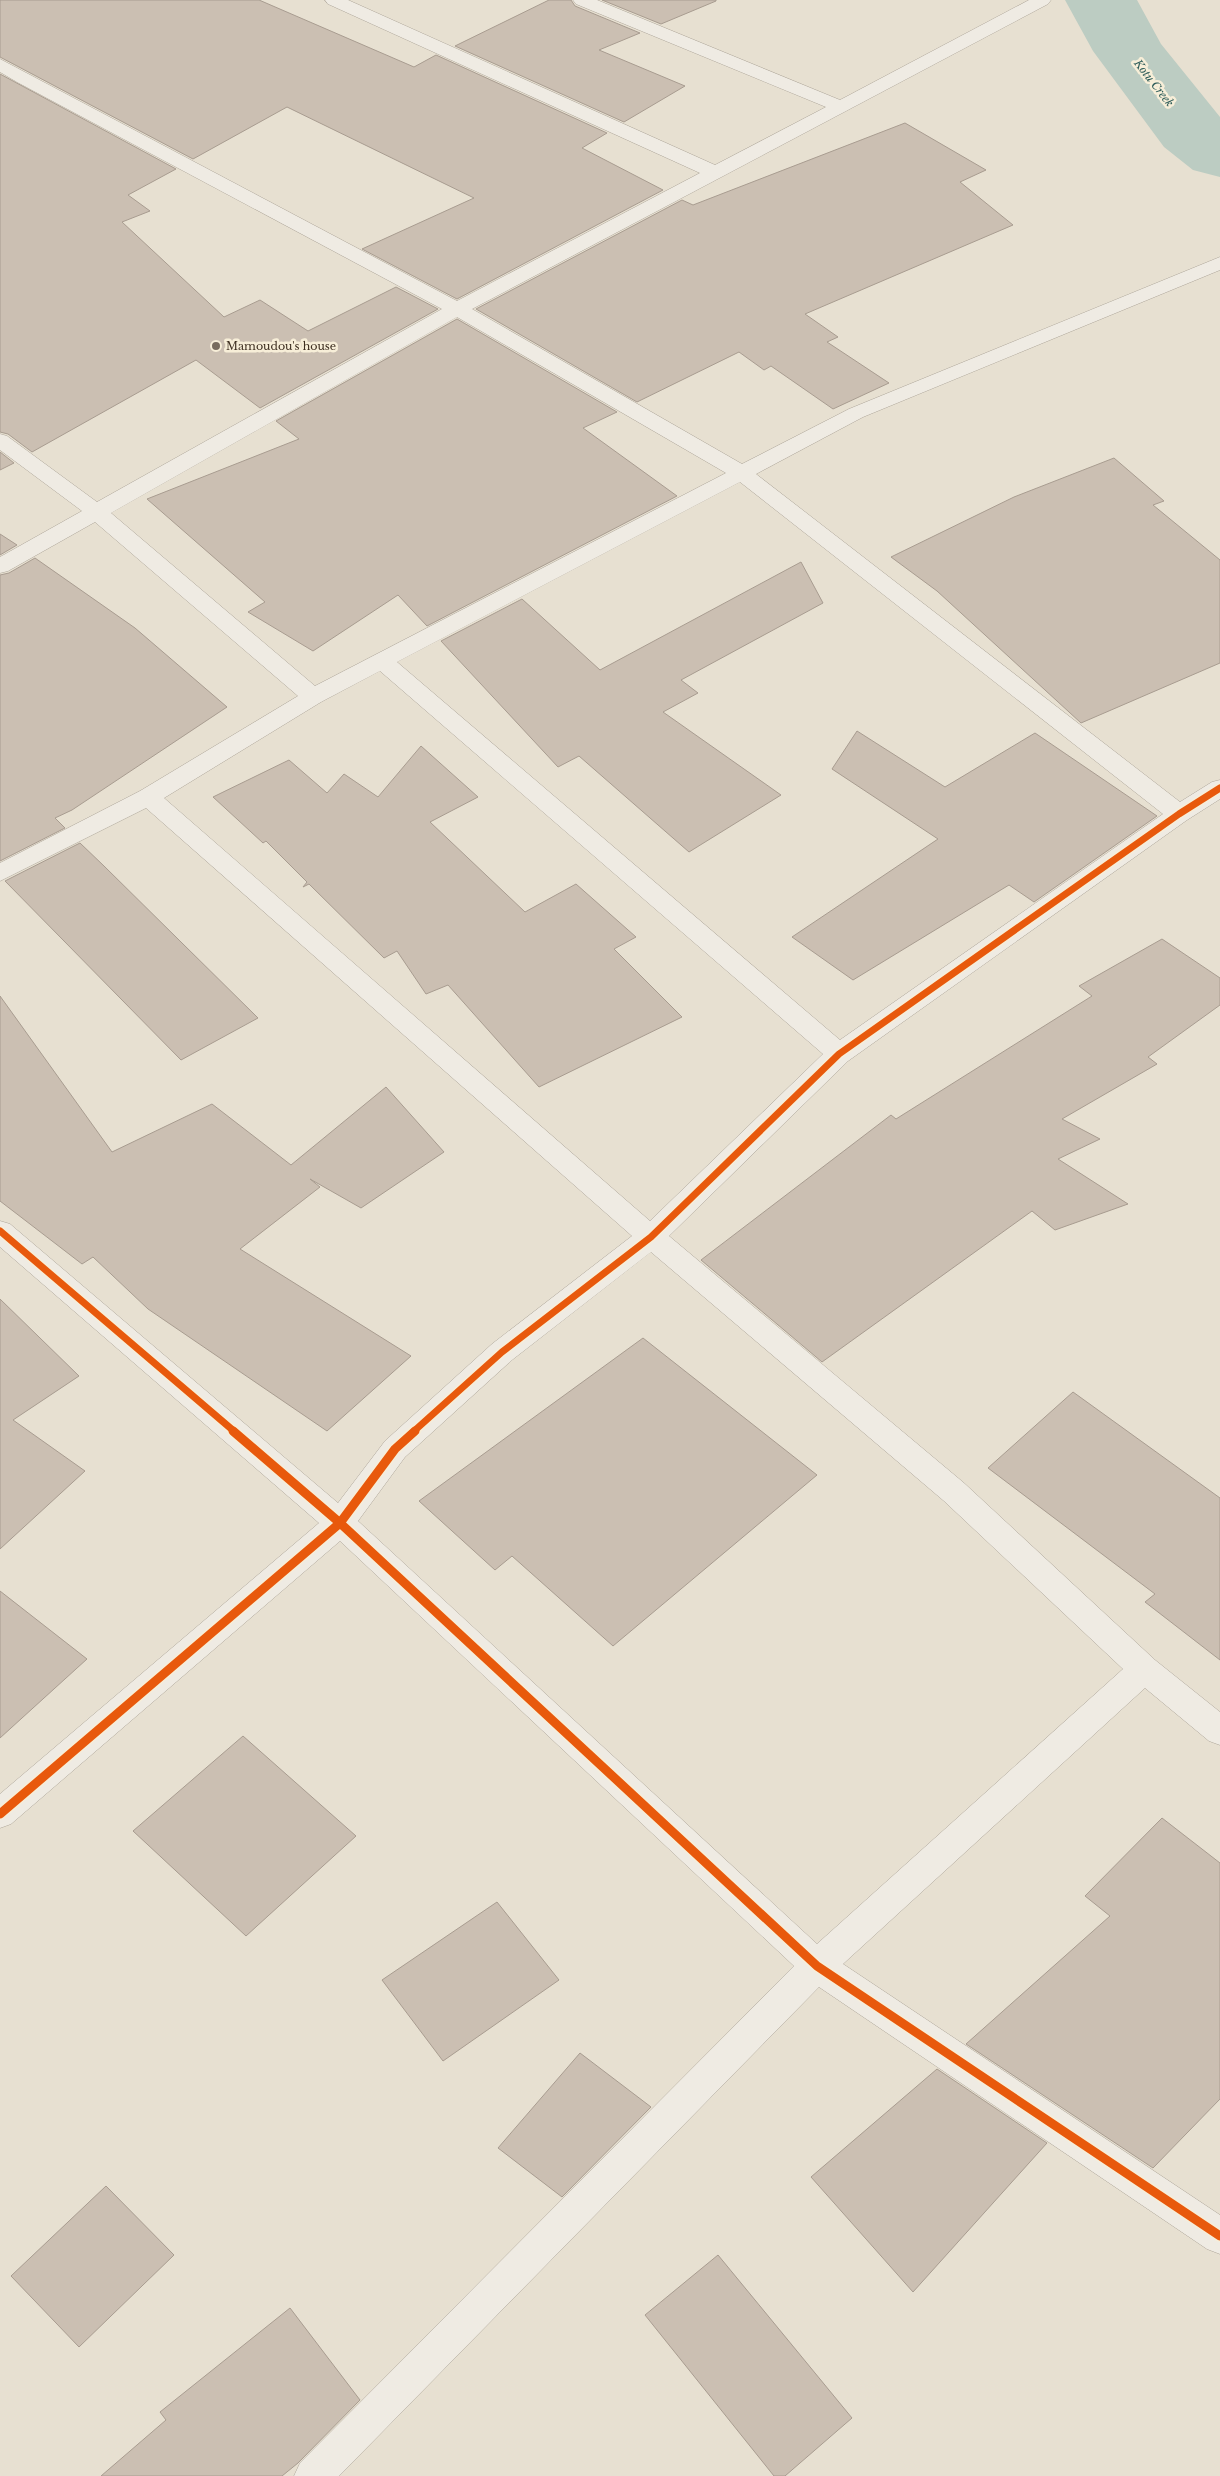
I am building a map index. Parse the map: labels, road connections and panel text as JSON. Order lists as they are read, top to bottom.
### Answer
{
  "water": ["Kotu Creek"],
  "places": ["Mamoudou's house"]
}
